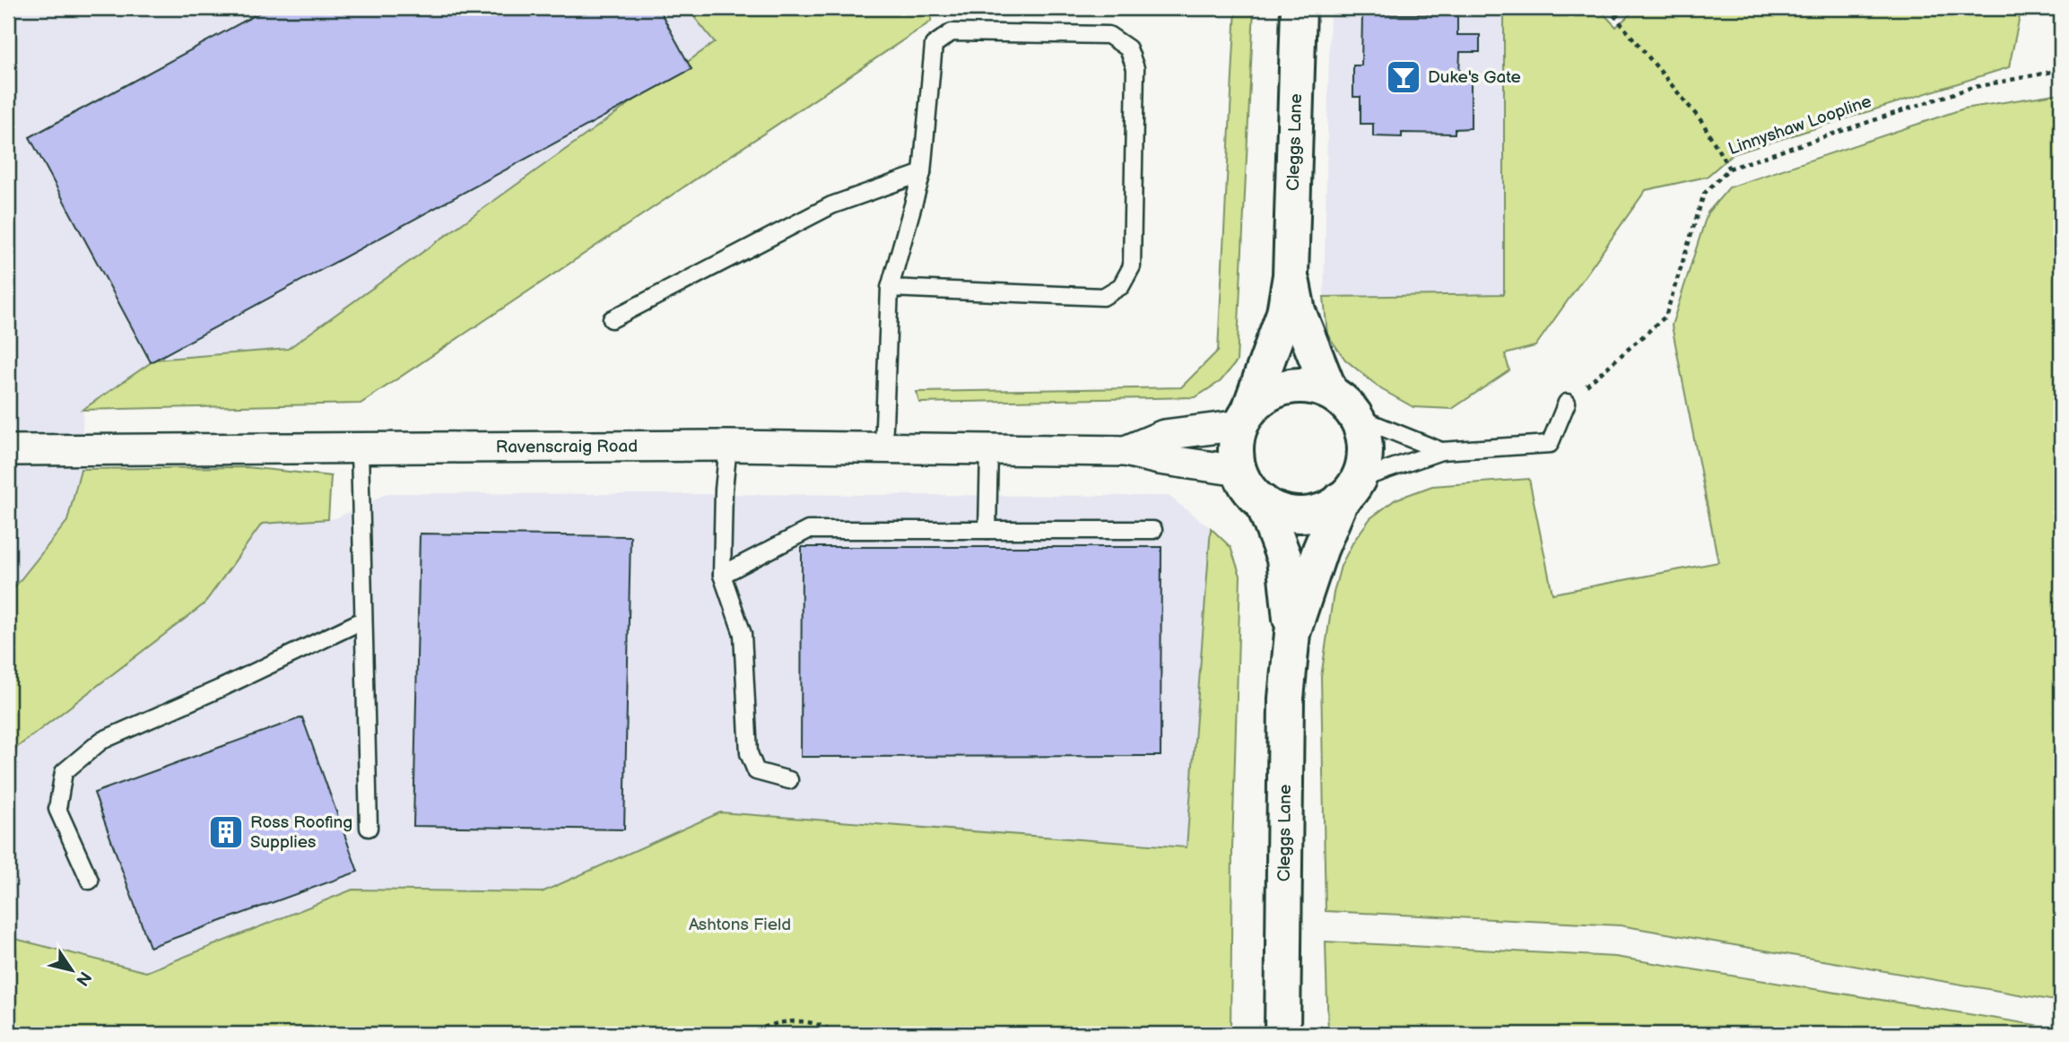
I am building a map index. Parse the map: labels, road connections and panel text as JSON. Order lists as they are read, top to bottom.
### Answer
{
  "streets": {
    "main road": ["Cleggs Lane"],
    "street": ["Ravenscraig Road"],
    "path": ["Linnyshaw Loopline"]
  },
  "crossings": [
    ["Cleggs Lane", "Ravenscraig Road"]
  ],
  "parks": ["Ashtons Field"],
  "places": {
    "bar": ["Duke's Gate"],
    "building": ["Ross Roofing Supplies"]
  },
  "north": "bottom right"
}
